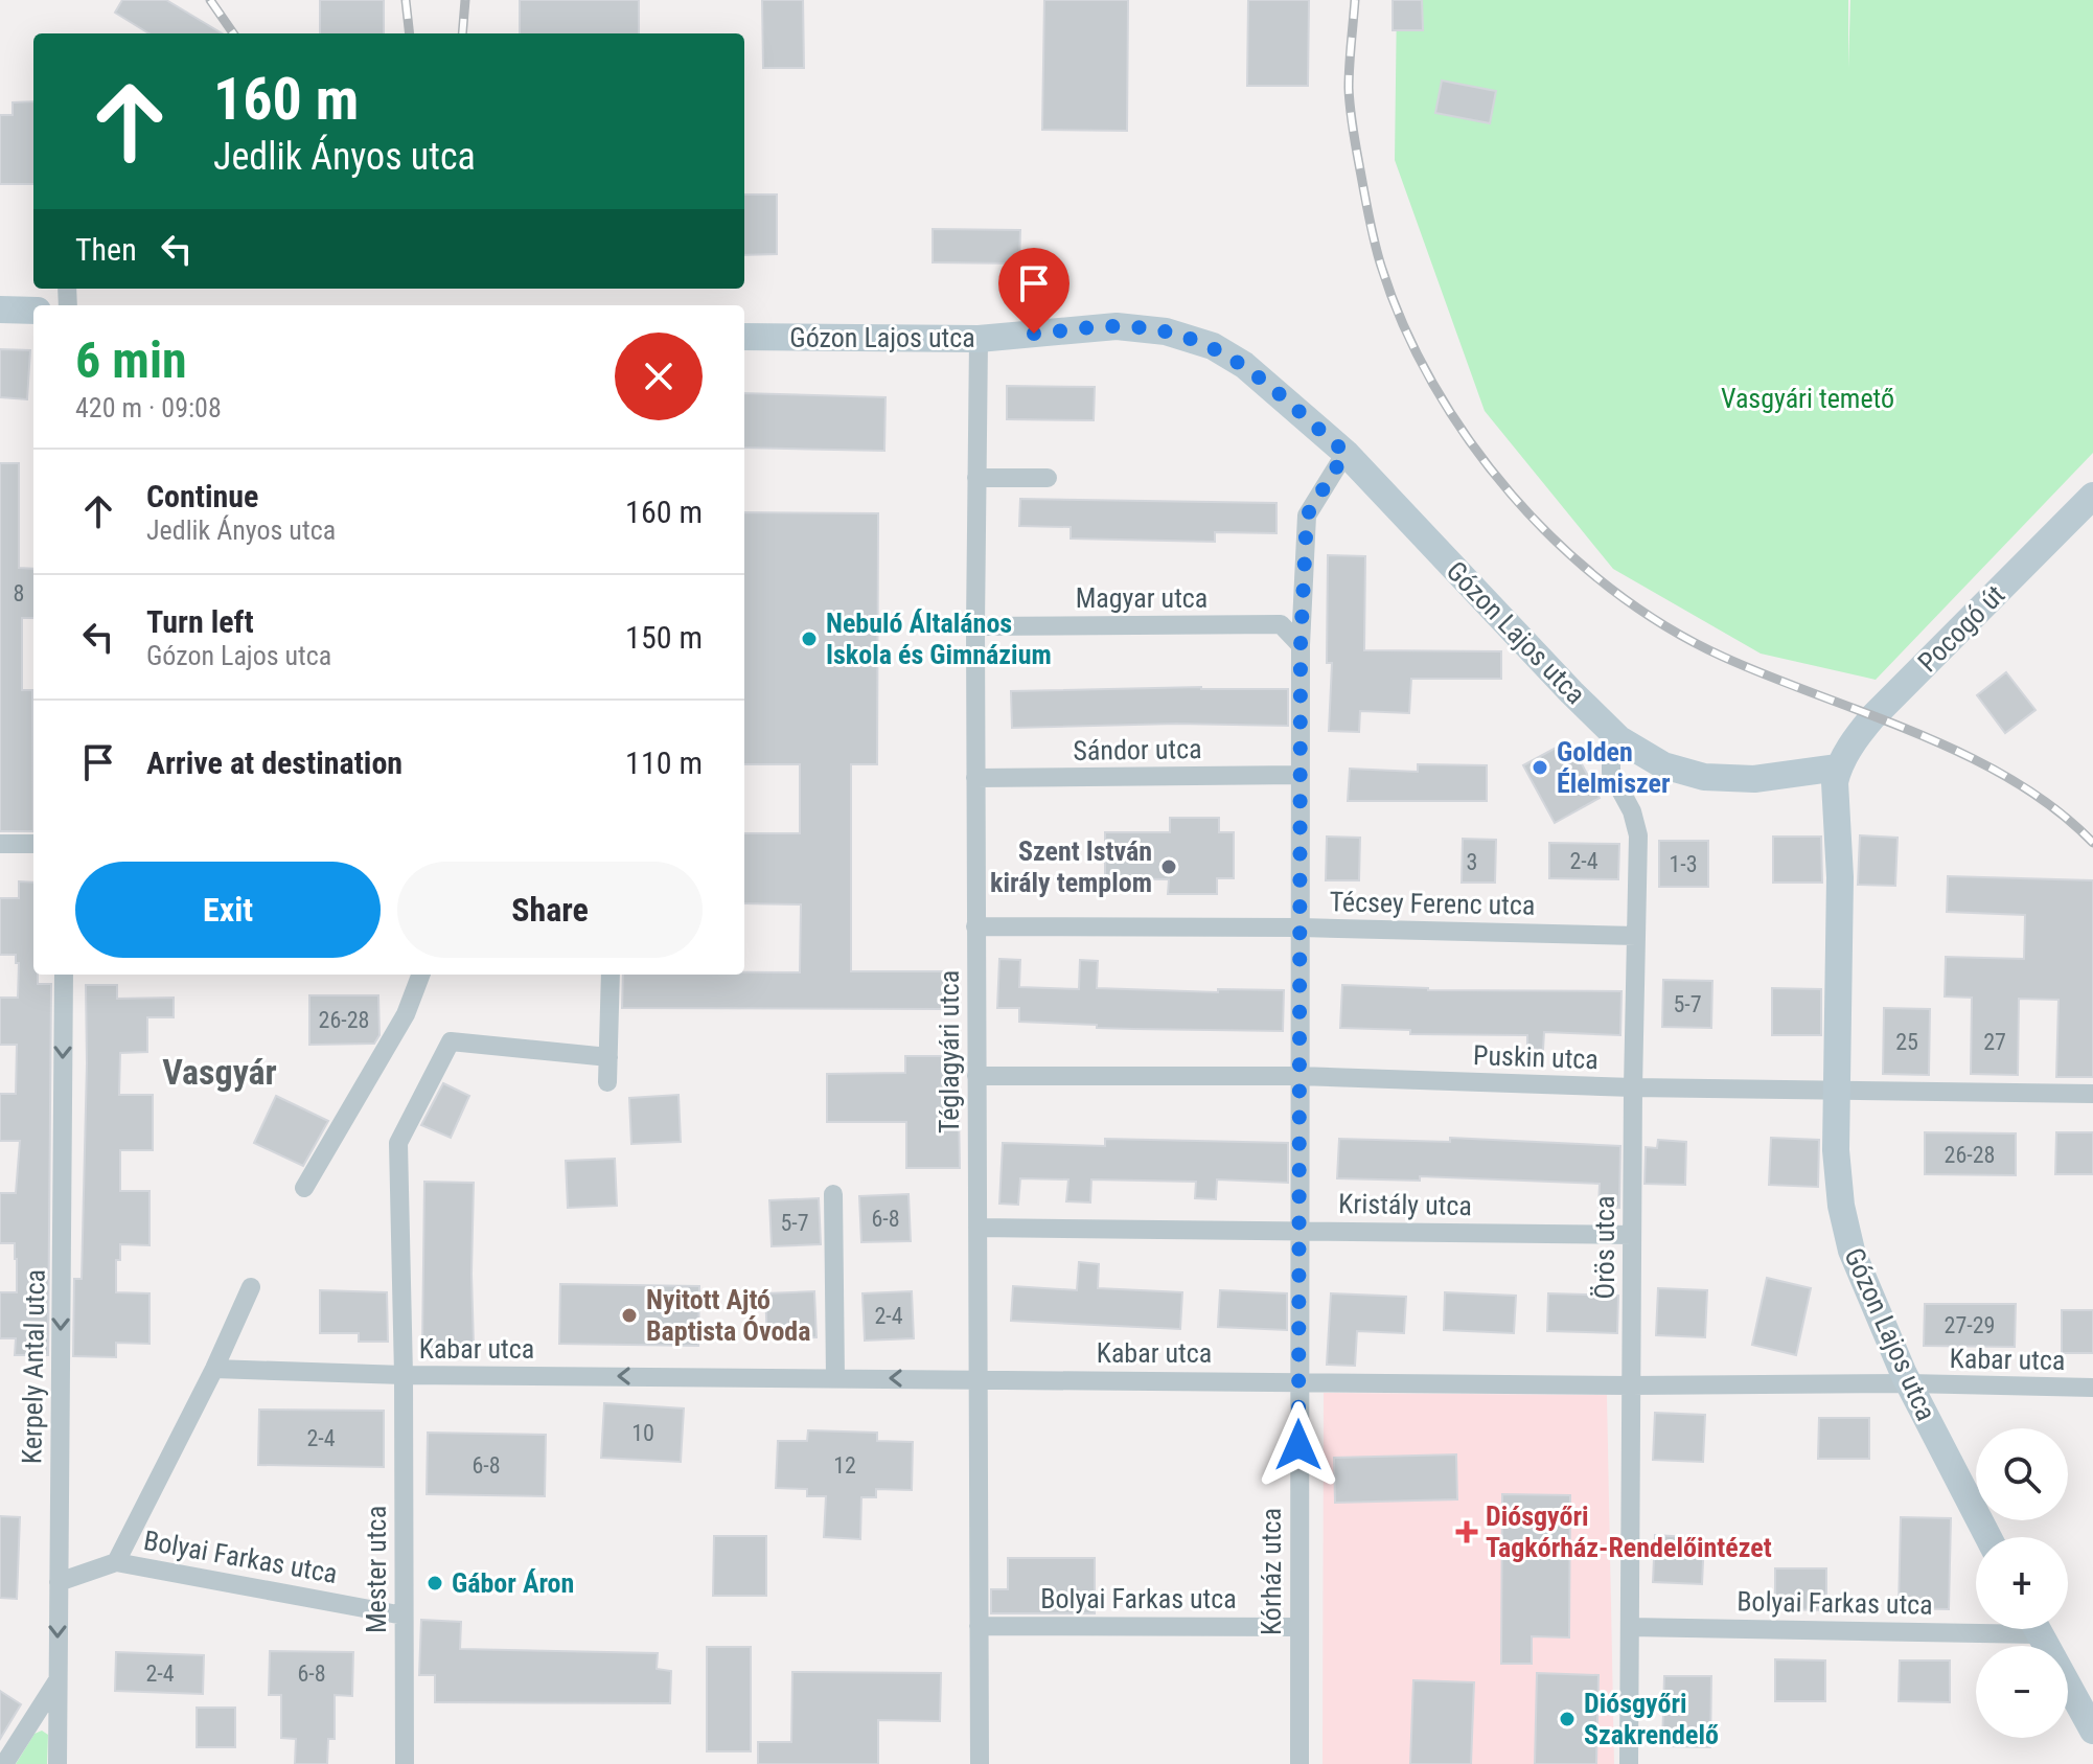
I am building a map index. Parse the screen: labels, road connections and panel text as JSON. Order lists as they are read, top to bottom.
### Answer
{
  "streets": {
    "street": [
      "Gózon Lajos utca",
      "Magyar utca",
      "Pocogó út",
      "Sándor utca",
      "Técsey Ferenc utca",
      "Téglagyári utca",
      "Puskin utca",
      "Kristály utca",
      "Örös utca",
      "Kabar utca",
      "Kerpely Antal utca",
      "Bolyai Farkas utca",
      "Mester utca",
      "Kórház utca"
    ]
  },
  "crossings": [
    ["Gózon Lajos utca", "Pocogó út"],
    ["Gózon Lajos utca", "Téglagyári utca"],
    ["Gózon Lajos utca", "Puskin utca"],
    ["Gózon Lajos utca", "Örös utca"],
    ["Gózon Lajos utca", "Kabar utca"],
    ["Gózon Lajos utca", "Kórház utca"],
    ["Magyar utca", "Téglagyári utca"],
    ["Magyar utca", "Kórház utca"],
    ["Sándor utca", "Téglagyári utca"],
    ["Sándor utca", "Kórház utca"],
    ["Técsey Ferenc utca", "Téglagyári utca"],
    ["Técsey Ferenc utca", "Örös utca"],
    ["Técsey Ferenc utca", "Kórház utca"],
    ["Téglagyári utca", "Puskin utca"],
    ["Téglagyári utca", "Kristály utca"],
    ["Téglagyári utca", "Kabar utca"],
    ["Téglagyári utca", "Bolyai Farkas utca"],
    ["Puskin utca", "Örös utca"],
    ["Puskin utca", "Kórház utca"],
    ["Kristály utca", "Örös utca"],
    ["Kristály utca", "Kórház utca"],
    ["Örös utca", "Kabar utca"],
    ["Örös utca", "Bolyai Farkas utca"],
    ["Kabar utca", "Mester utca"],
    ["Kabar utca", "Kórház utca"],
    ["Bolyai Farkas utca", "Mester utca"],
    ["Bolyai Farkas utca", "Kórház utca"]
  ],
  "one_way": ["Kerpely Antal utca"],
  "districts": ["Vasgyár"],
  "parks": ["Vasgyári temető"],
  "places": {
    "other": [
      "Nebuló Általános Iskola és Gimnázium",
      "Golden Élelmiszer",
      "Szent István király templom",
      "Nyitott Ajtó Baptista Óvoda",
      "Gábor Áron",
      "Diósgyőri Szakrendelő"
    ],
    "health": ["Diósgyőri Tagkórház-Rendelőintézet"]
  },
  "house_numbers": [
    "8",
    "2-4",
    "3",
    "1-3",
    "5-7",
    "26-28",
    "25",
    "27",
    "26-28",
    "6-8",
    "5-7",
    "2-4",
    "27-29",
    "10",
    "2-4",
    "6-8",
    "12",
    "2-4",
    "6-8"
  ],
  "page": {
    "turn": ["160 m", "Jedlik Ányos utca"],
    "then": "Then",
    "heading": ["6 min", "420 m · 09:08"],
    "list": [
      {
        "name": "Continue",
        "note": "Jedlik Ányos utca",
        "value": "160 m"
      },
      {
        "name": "Turn left",
        "note": "Gózon Lajos utca",
        "value": "150 m"
      },
      {
        "name": "Arrive at destination",
        "value": "110 m"
      }
    ],
    "buttons": ["Exit", "Share"],
    "map_buttons": ["+", "−"]
  }
}
